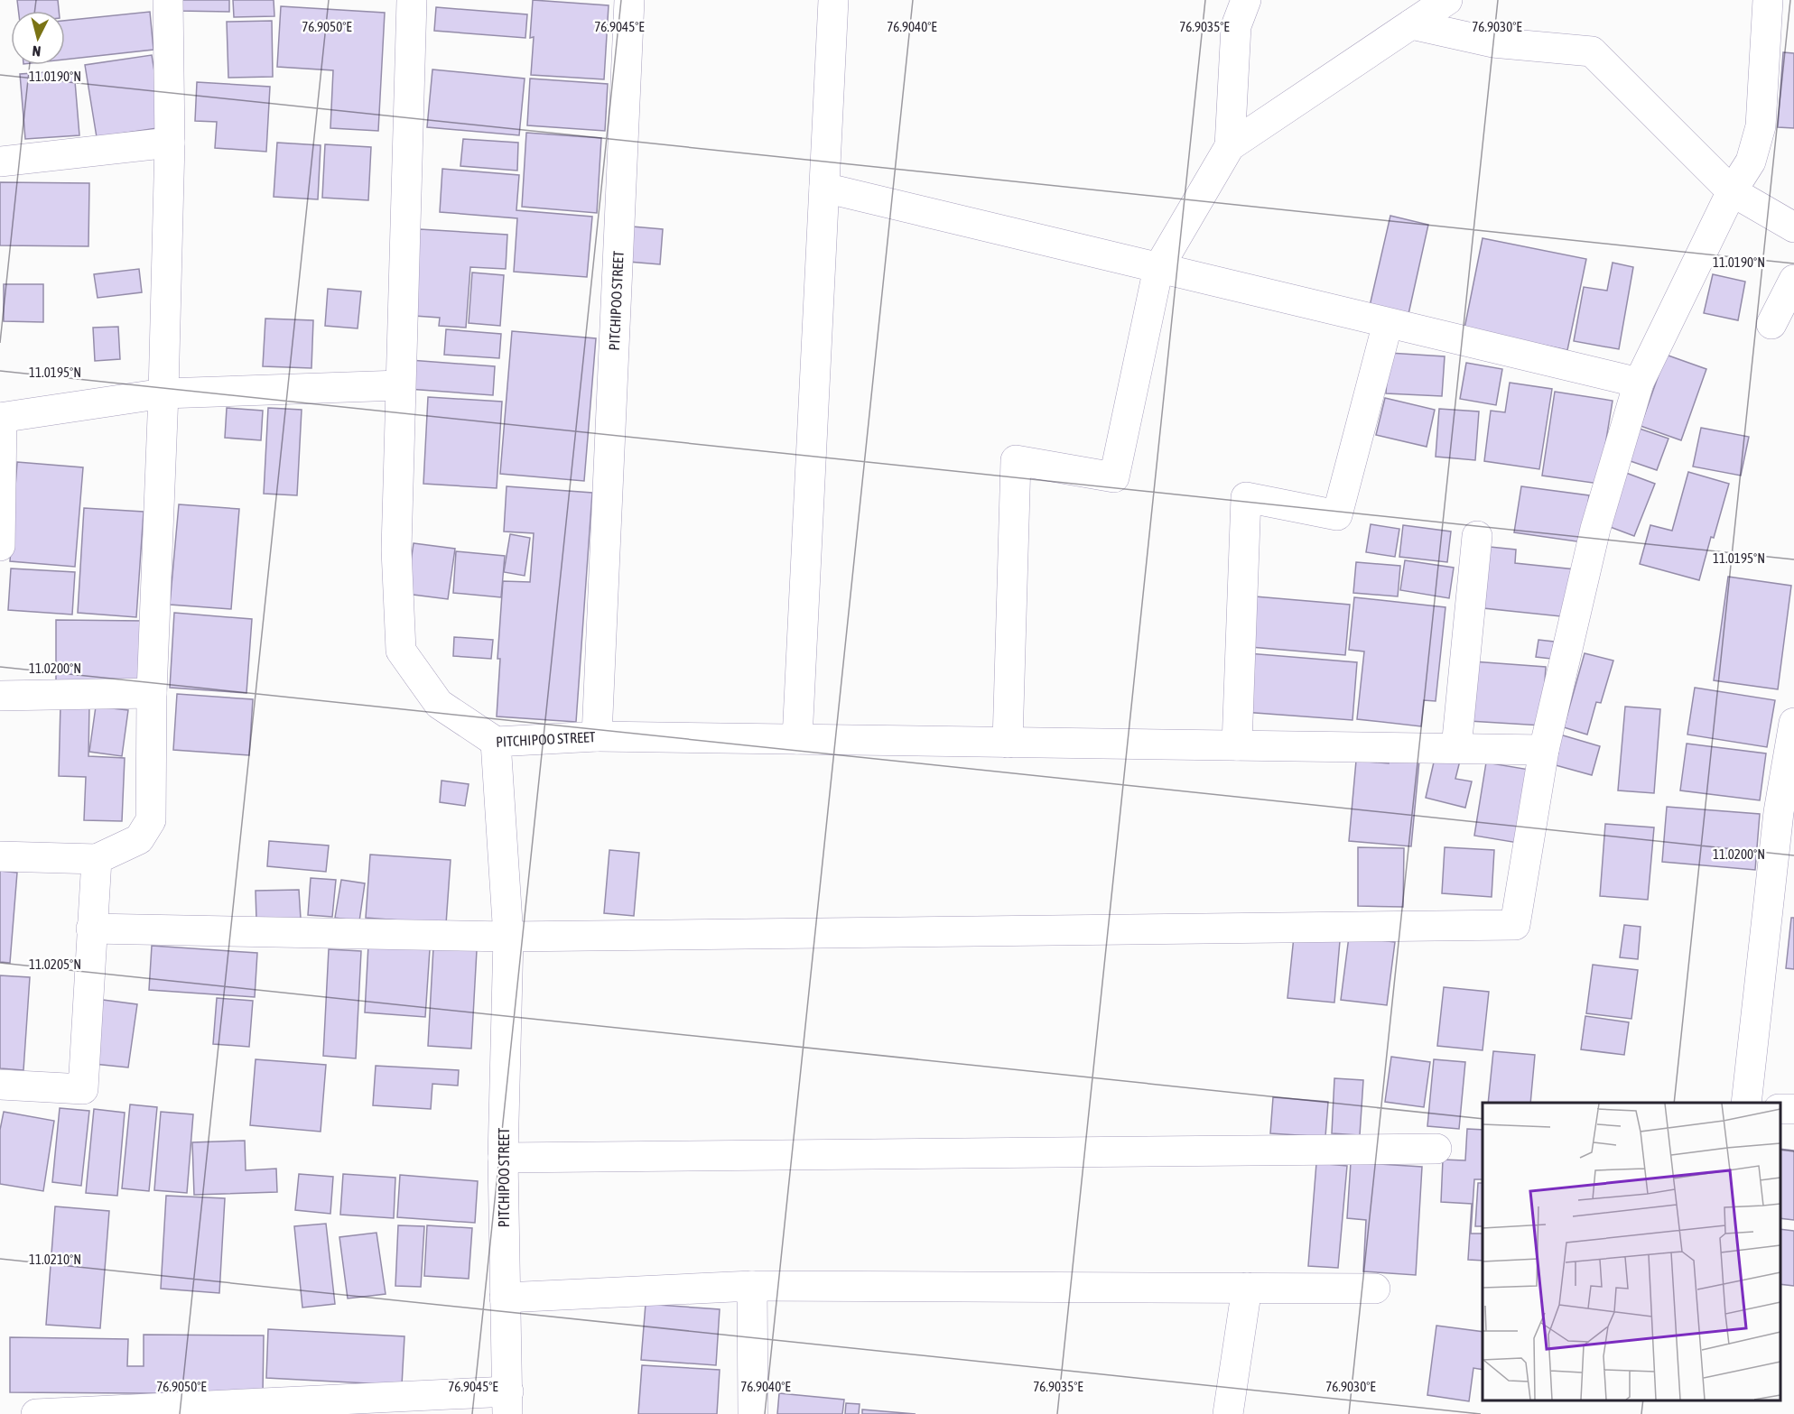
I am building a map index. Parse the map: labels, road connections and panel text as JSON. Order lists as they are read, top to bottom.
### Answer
{
  "streets": {
    "street": ["PITCHIPOO STREET"]
  },
  "north": "bottom",
  "coordinates": [
    "76.9050°E",
    "76.9045°E",
    "76.9040°E",
    "76.9035°E",
    "76.9030°E",
    "11.0190°N",
    "11.0195°N",
    "11.0200°N",
    "11.0205°N",
    "11.0210°N"
  ]
}
